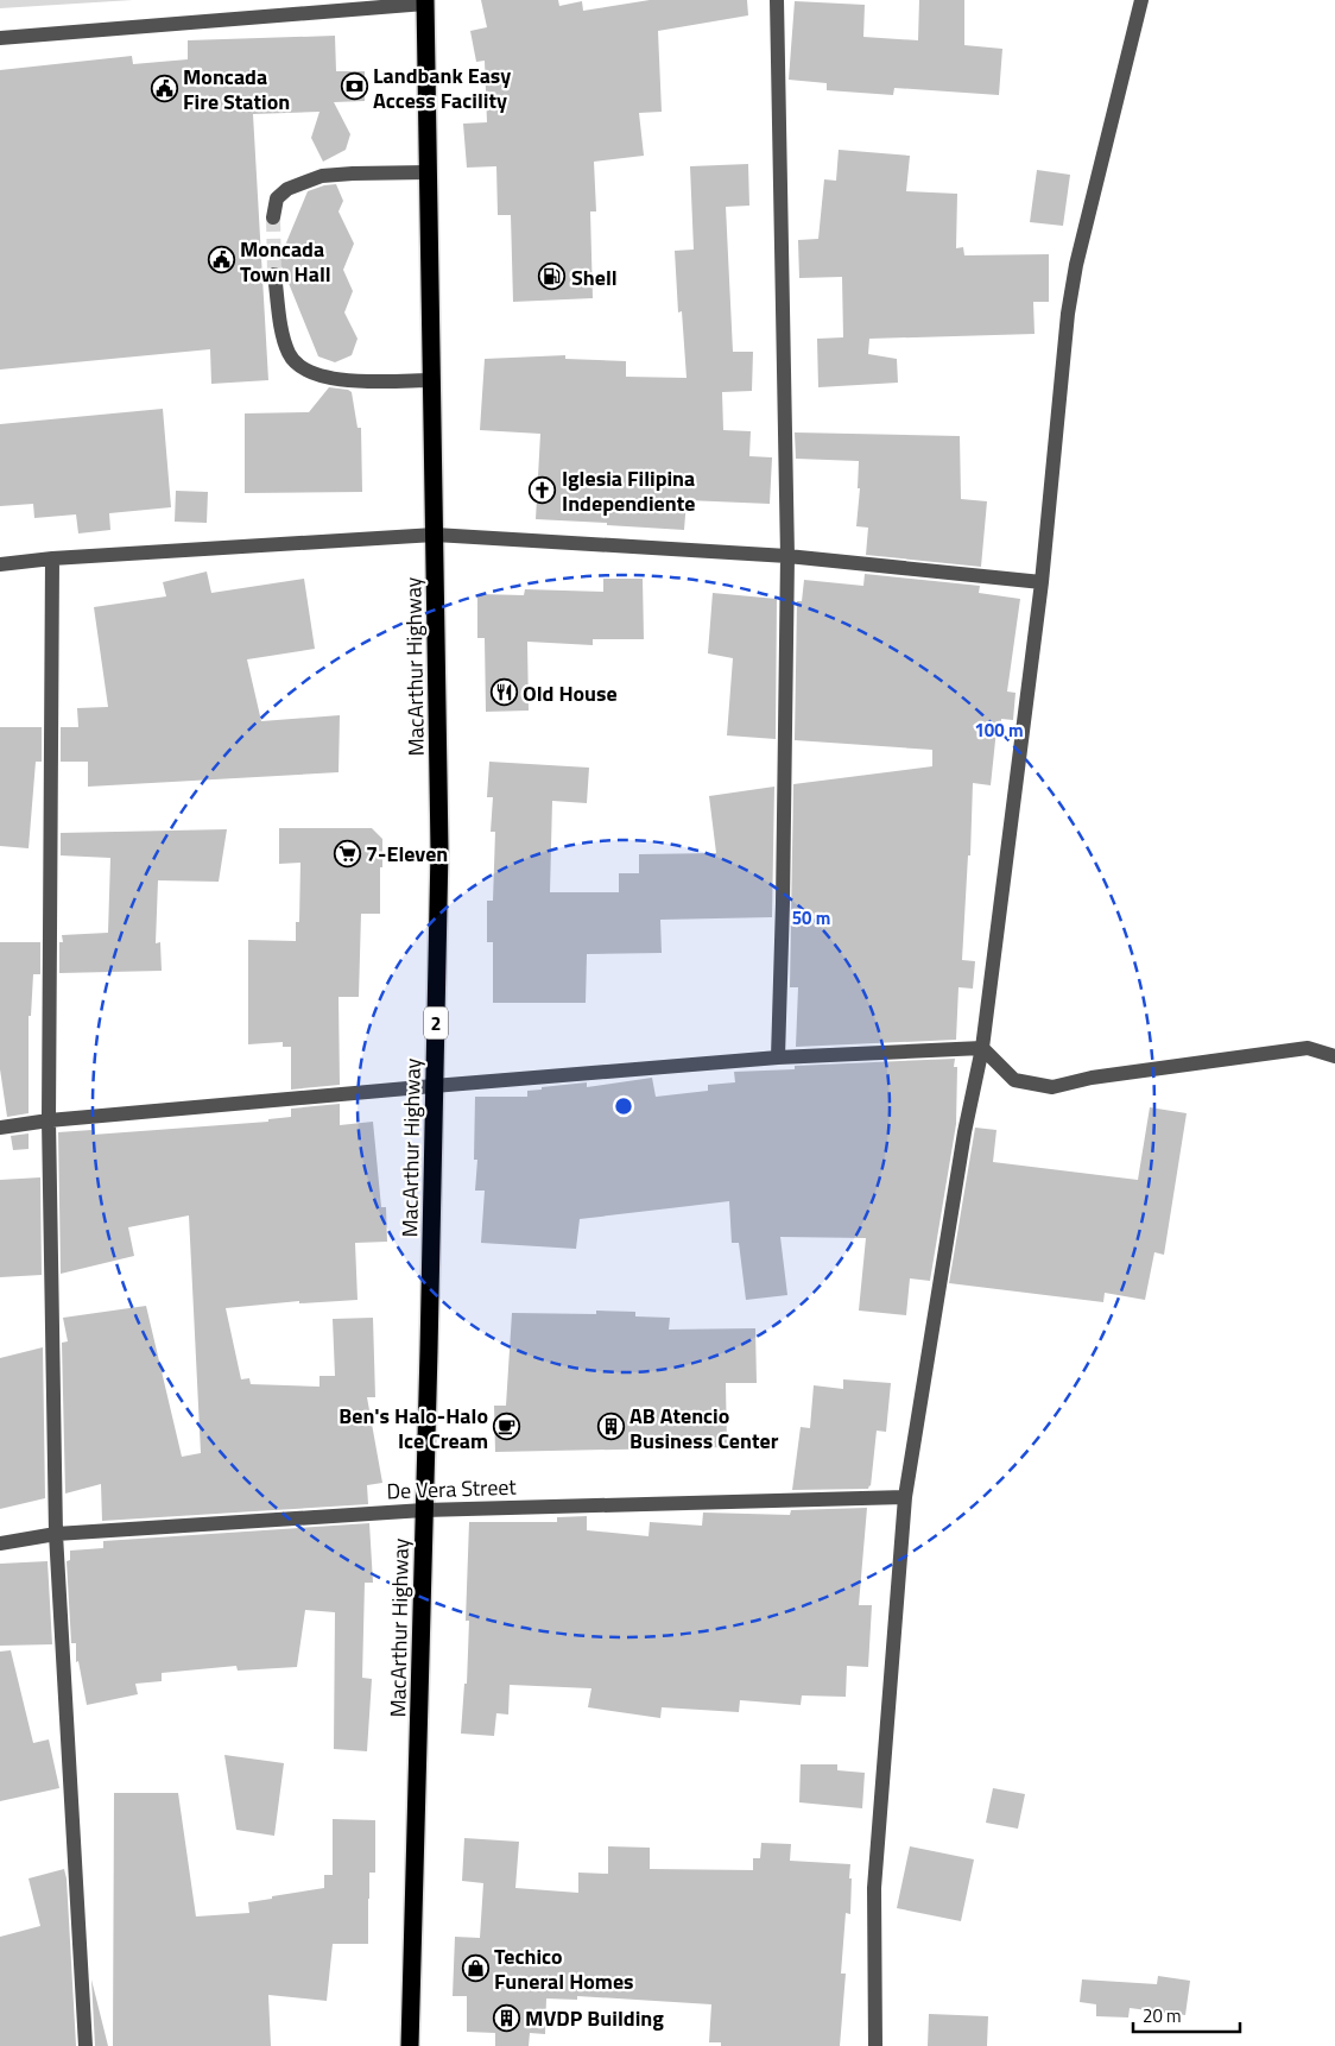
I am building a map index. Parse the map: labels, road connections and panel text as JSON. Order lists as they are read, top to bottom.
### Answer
{
  "streets": {
    "highway": ["MacArthur Highway", "2"],
    "street": ["De Vera Street"]
  },
  "crossings": [
    ["MacArthur Highway", "De Vera Street"]
  ],
  "places": {
    "bank": ["Landbank Easy Access Facility"],
    "public building": ["Moncada Fire Station", "Moncada Town Hall"],
    "fuel station": ["Shell"],
    "church": ["Iglesia Filipina Independiente"],
    "restaurant": ["Old House"],
    "supermarket": ["7-Eleven"],
    "cafe": ["Ben's Halo-Halo Ice Cream"],
    "building": ["AB Atencio Business Center", "MVDP Building"],
    "shop": ["Techico Funeral Homes"]
  },
  "scale_bar": "20 m",
  "rings": ["100 m", "50 m"]
}
